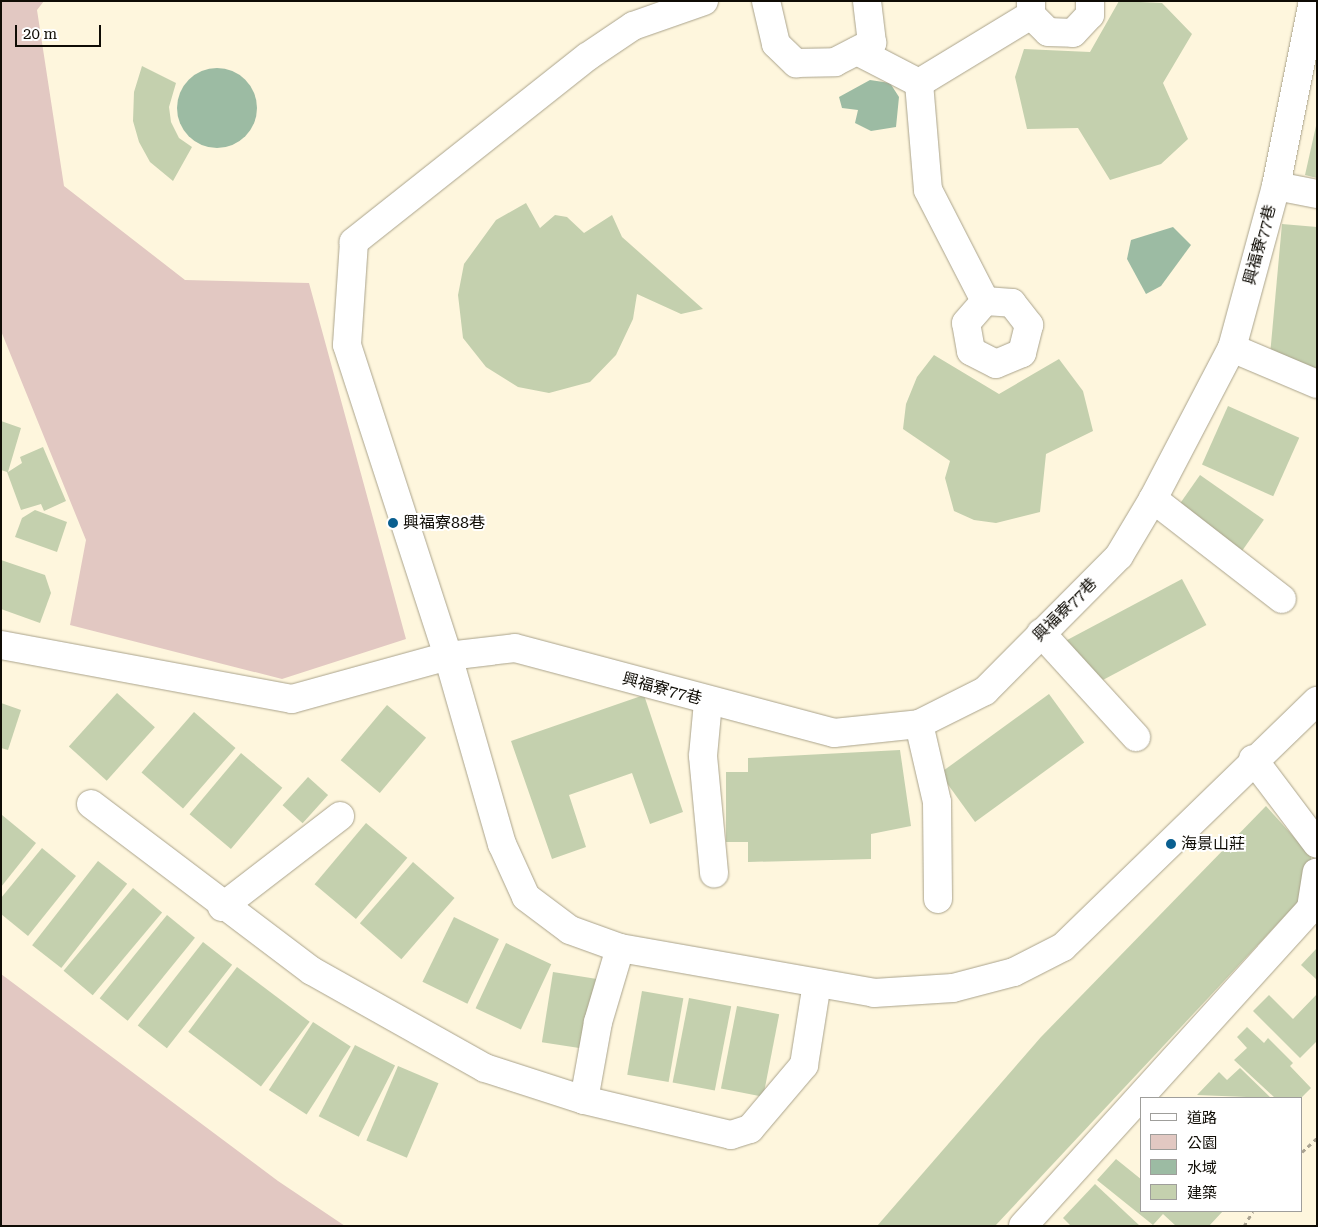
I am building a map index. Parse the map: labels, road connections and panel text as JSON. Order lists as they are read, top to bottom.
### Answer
{
  "streets": {
    "street": ["興福寮77巷"]
  },
  "places": ["興福寮88巷", "海景山莊"],
  "legend": [
    "道路",
    "公園",
    "水域",
    "建築"
  ],
  "scale_bar": "20 m"
}
